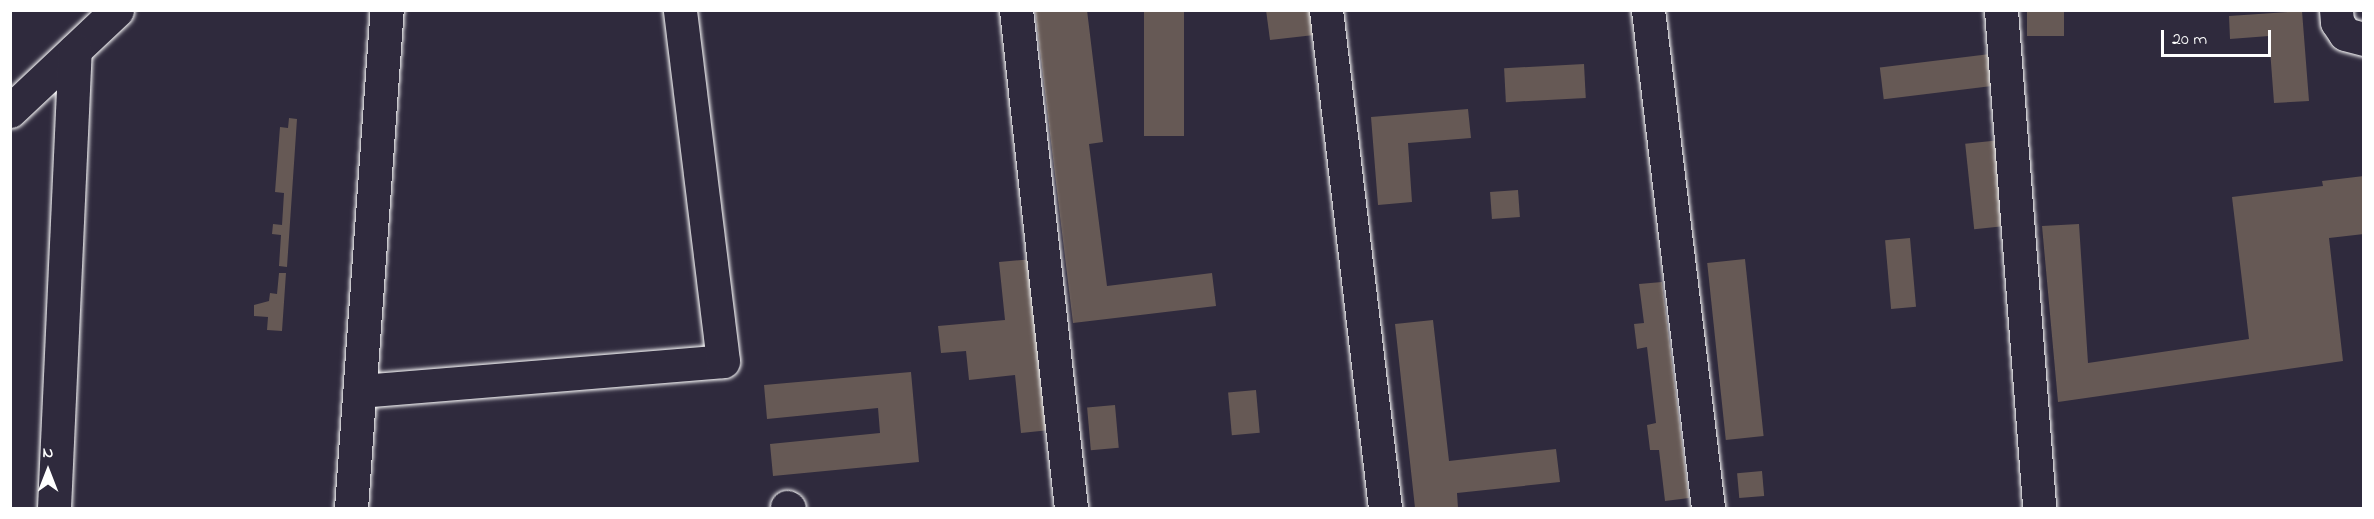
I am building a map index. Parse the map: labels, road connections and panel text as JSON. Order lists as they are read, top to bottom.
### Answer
{
  "scale_bar": "20 m",
  "north": "top"
}
